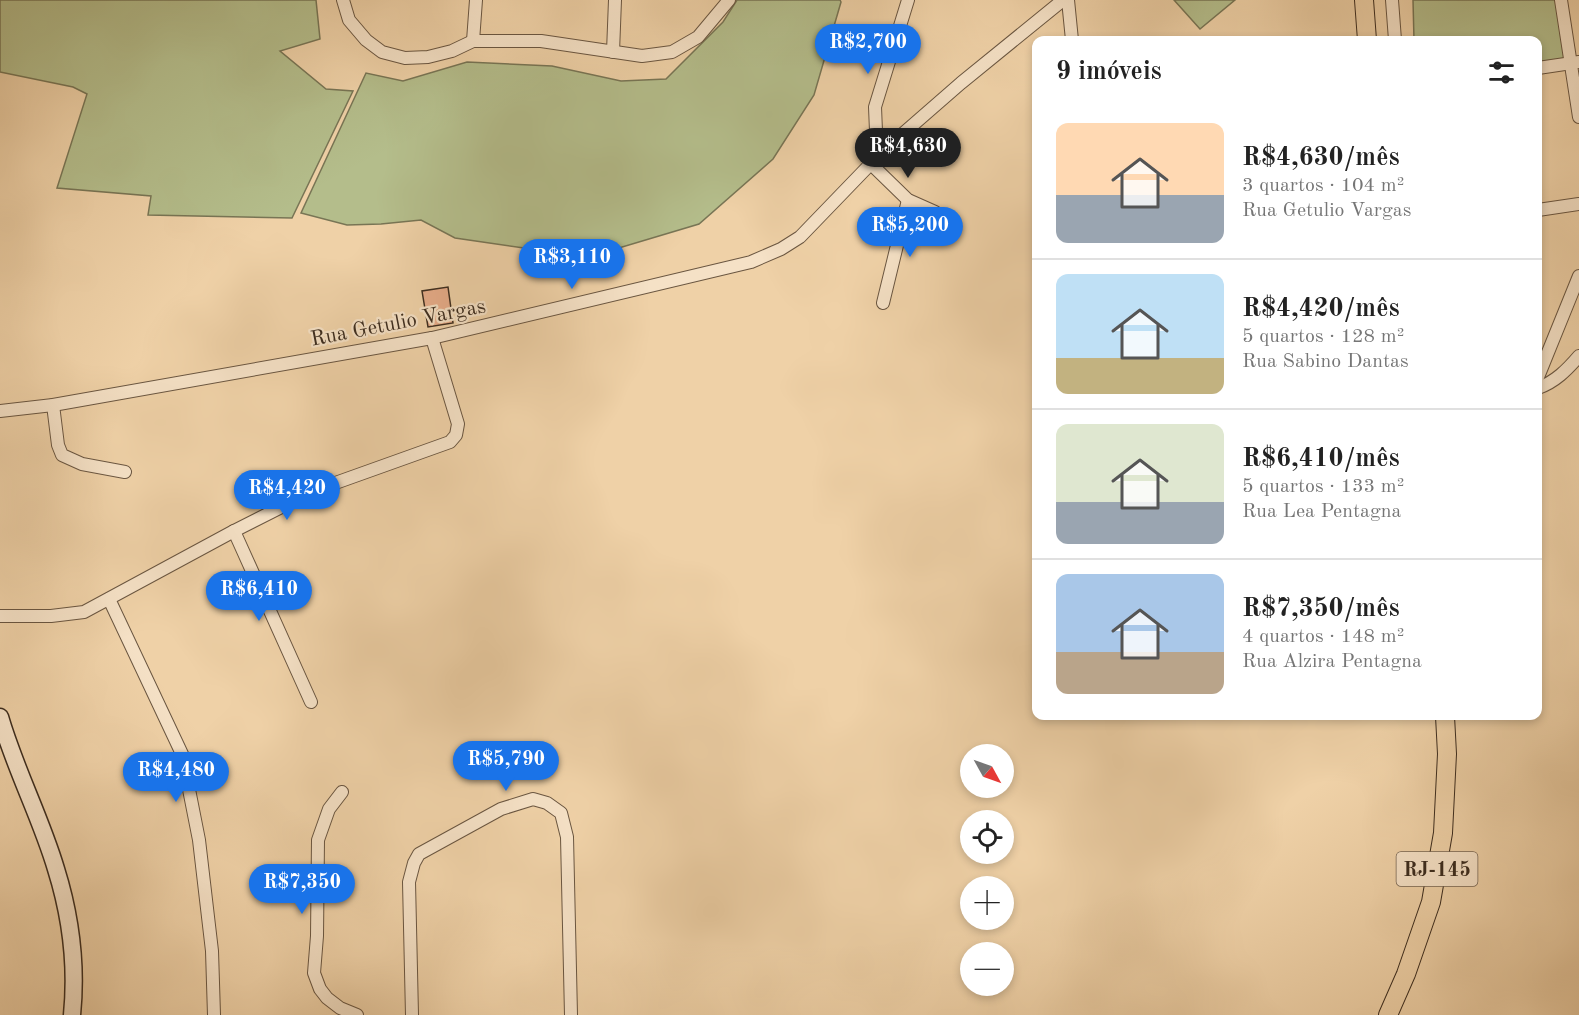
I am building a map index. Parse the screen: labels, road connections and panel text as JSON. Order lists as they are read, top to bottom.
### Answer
{
  "streets": {
    "main road": ["RJ-145"],
    "street": ["Rua Getulio Vargas"]
  },
  "north": "bottom right",
  "page": {
    "price": [
      "R$2,700",
      "R$4,630",
      "R$5,200",
      "R$3,110",
      "R$4,420",
      "R$6,410",
      "R$5,790",
      "R$4,480",
      "R$7,350"
    ],
    "heading": "9 imóveis",
    "list": [
      {
        "name": "R$4,630/mês",
        "note": "3 quartos · 104 m² · Rua Getulio Vargas"
      },
      {
        "name": "R$4,420/mês",
        "note": "5 quartos · 128 m² · Rua Sabino Dantas"
      },
      {
        "name": "R$6,410/mês",
        "note": "5 quartos · 133 m² · Rua Lea Pentagna"
      },
      {
        "name": "R$7,350/mês",
        "note": "4 quartos · 148 m² · Rua Alzira Pentagna"
      }
    ],
    "map_buttons": ["+", "−"]
  }
}
